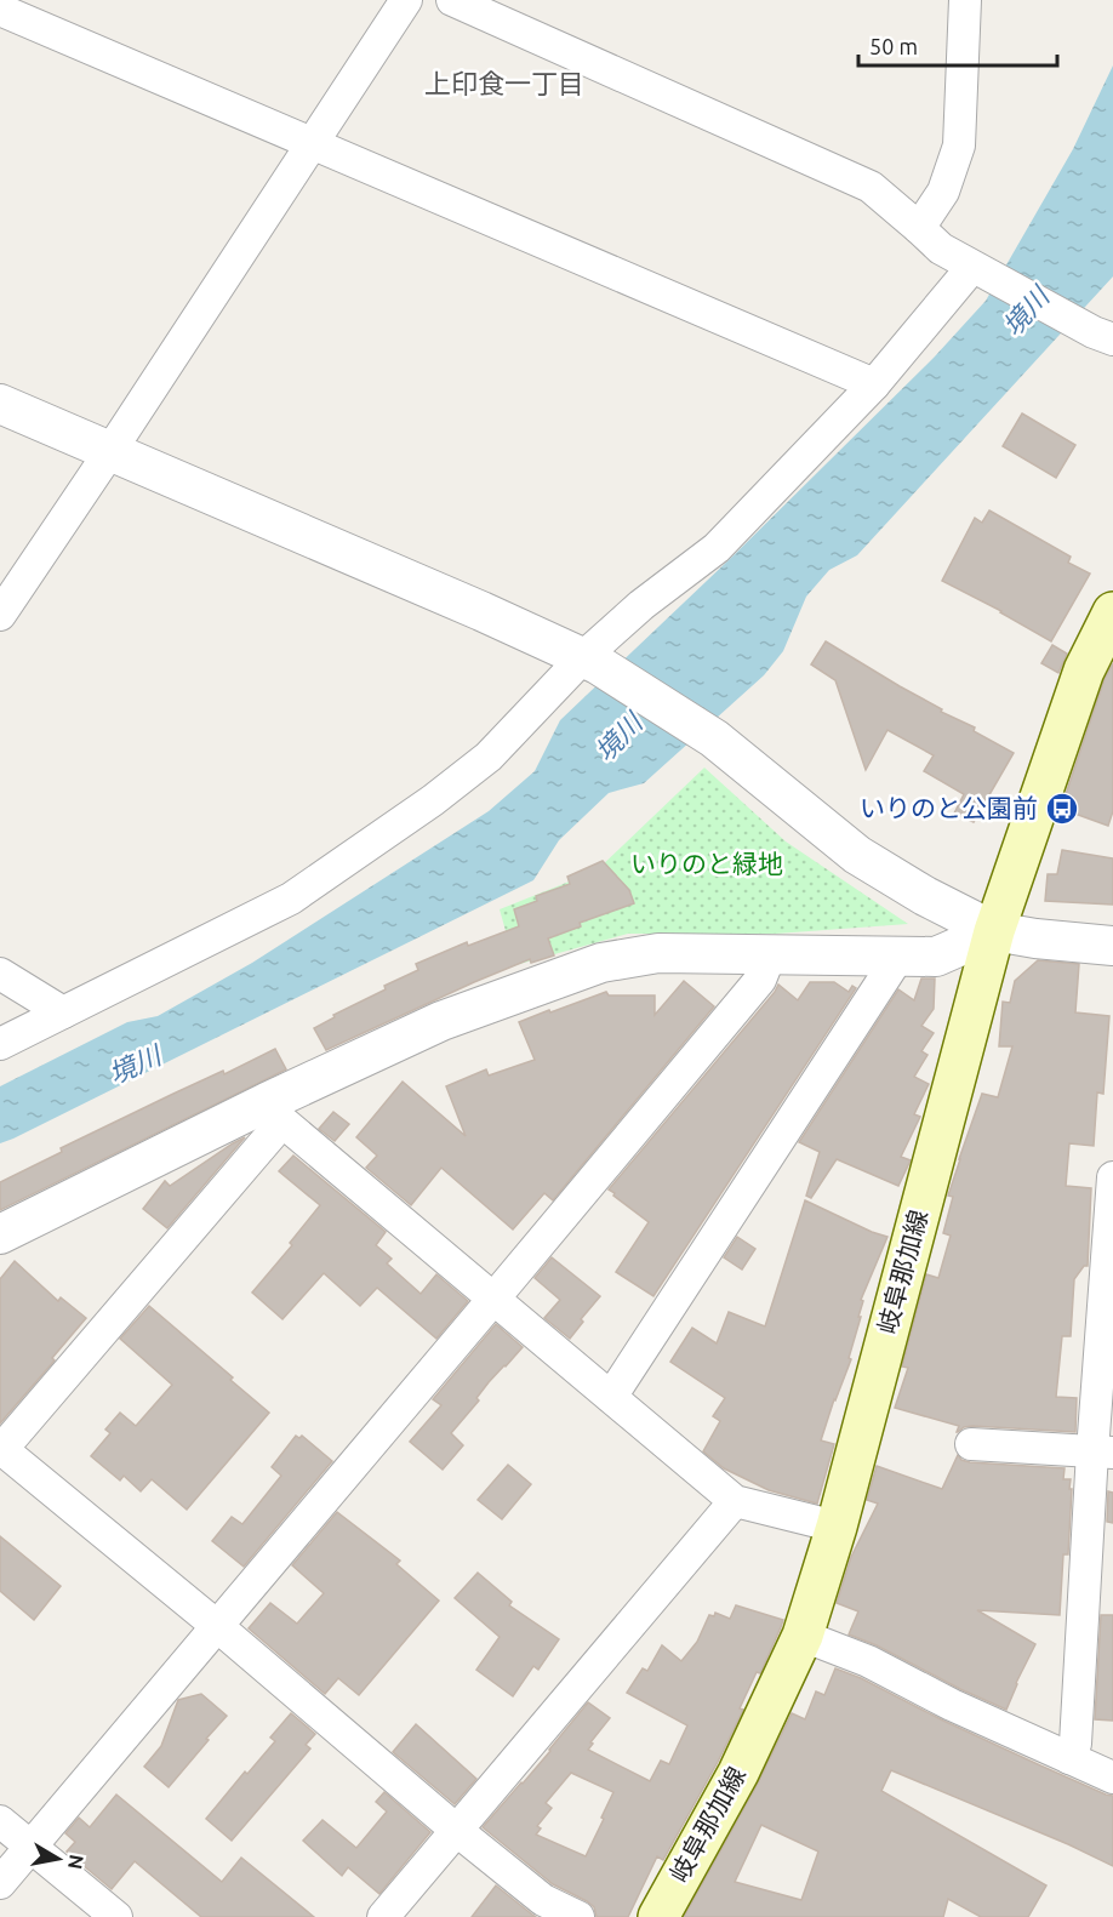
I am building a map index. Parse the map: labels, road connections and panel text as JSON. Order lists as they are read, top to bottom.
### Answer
{
  "streets": {
    "main road": ["岐阜那加線"]
  },
  "districts": ["上印食一丁目"],
  "water": ["境川"],
  "parks": ["いりのと緑地"],
  "places": {
    "bus stop": ["いりのと公園前"]
  },
  "scale_bar": "50 m",
  "north": "right"
}
